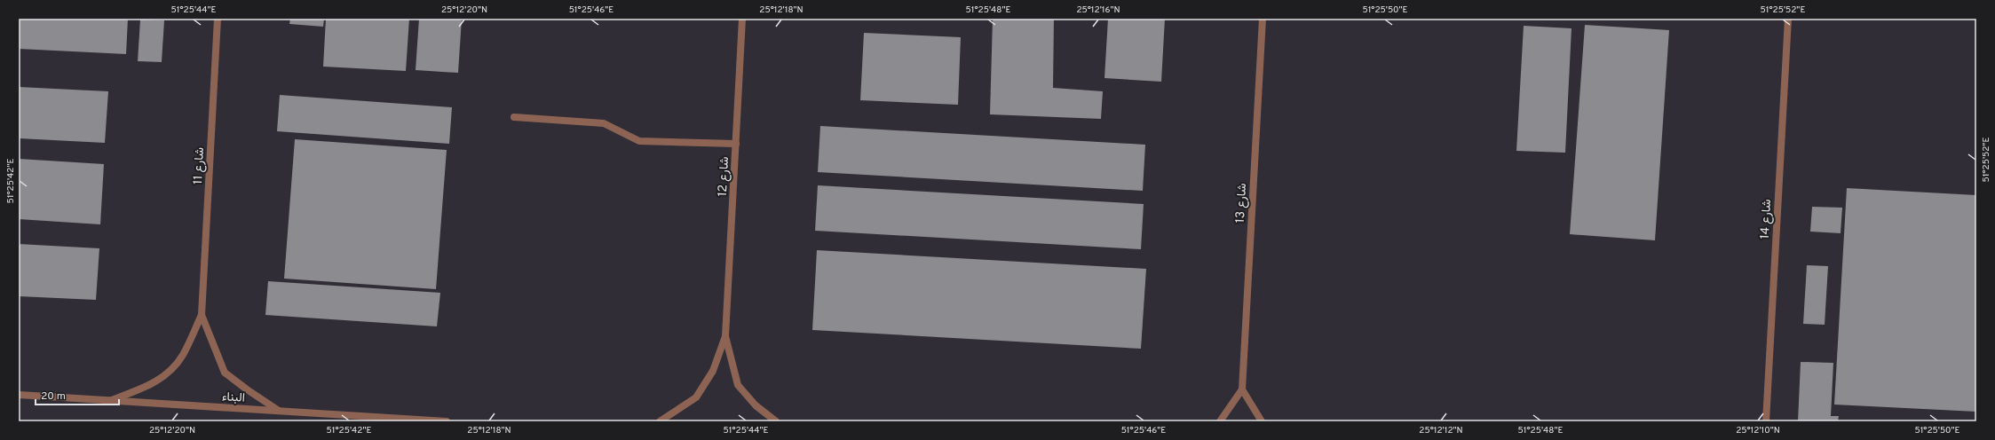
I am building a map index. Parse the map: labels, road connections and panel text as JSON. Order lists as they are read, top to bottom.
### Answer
{
  "streets": {
    "street": [
      "شارع 11",
      "شارع 12",
      "شارع 13",
      "شارع 14",
      "البناء"
    ]
  },
  "crossings": [
    ["شارع 11", "البناء"]
  ],
  "scale_bar": "20 m",
  "coordinates": [
    "51°25'44\"E",
    "25°12'20\"N",
    "51°25'46\"E",
    "25°12'18\"N",
    "51°25'48\"E",
    "25°12'16\"N",
    "51°25'50\"E",
    "51°25'52\"E",
    "51°25'42\"E",
    "25°12'12\"N",
    "25°12'10\"N"
  ]
}
